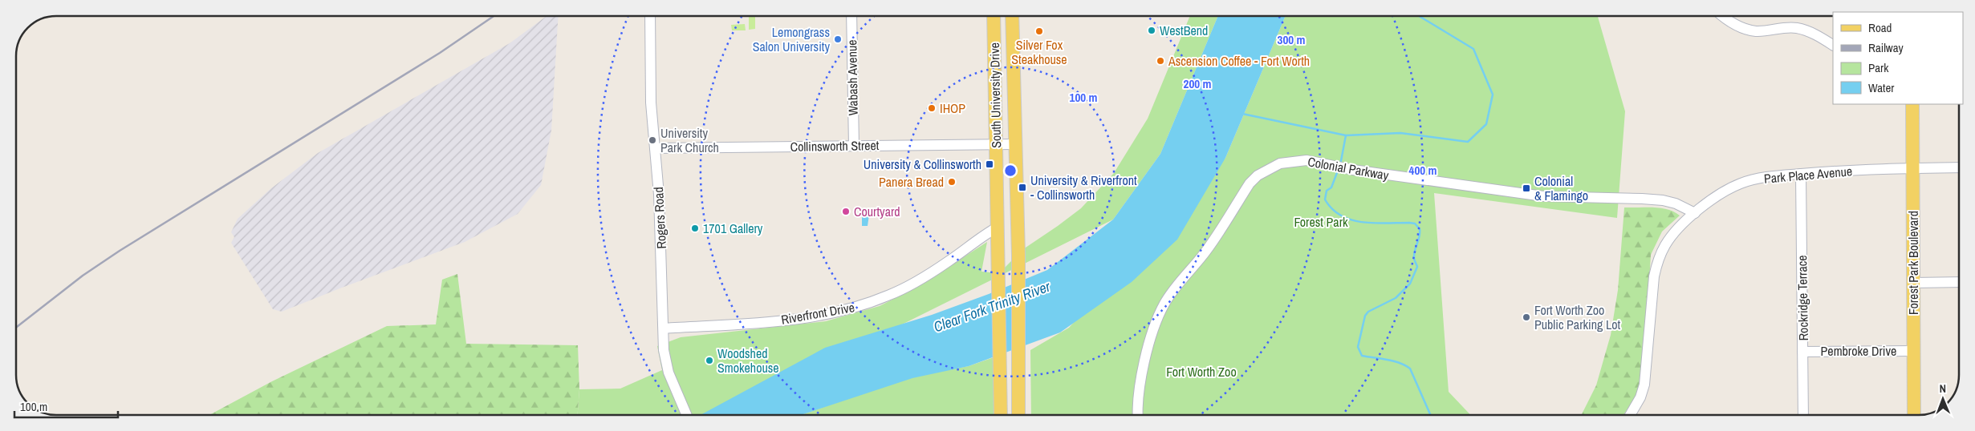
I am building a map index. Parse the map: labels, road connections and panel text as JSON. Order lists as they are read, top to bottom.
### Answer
{
  "streets": {
    "main road": ["South University Drive", "Forest Park Boulevard"],
    "street": [
      "Wabash Avenue",
      "Collinsworth Street",
      "Colonial Parkway",
      "Park Place Avenue",
      "Rogers Road",
      "Rockridge Terrace",
      "Riverfront Drive",
      "Pembroke Drive"
    ]
  },
  "crossings": [
    ["Wabash Avenue", "Collinsworth Street"],
    ["South University Drive", "Collinsworth Street"],
    ["South University Drive", "Riverfront Drive"],
    ["Collinsworth Street", "Rogers Road"],
    ["Colonial Parkway", "Park Place Avenue"],
    ["Park Place Avenue", "Forest Park Boulevard"],
    ["Park Place Avenue", "Rockridge Terrace"],
    ["Rogers Road", "Riverfront Drive"],
    ["Forest Park Boulevard", "Pembroke Drive"],
    ["Rockridge Terrace", "Pembroke Drive"]
  ],
  "water": ["Clear Fork Trinity River"],
  "parks": ["Forest Park", "Fort Worth Zoo"],
  "places": {
    "other": [
      "WestBend",
      "Silver Fox Steakhouse",
      "Lemongrass Salon University",
      "Ascension Coffee - Fort Worth",
      "IHOP",
      "University Park Church",
      "Panera Bread",
      "Courtyard",
      "1701 Gallery",
      "Fort Worth Zoo Public Parking Lot",
      "Woodshed Smokehouse"
    ],
    "transit": ["University & Collinsworth", "University & Riverfront - Collinsworth", "Colonial & Flamingo"]
  },
  "legend": [
    "Road",
    "Railway",
    "Park",
    "Water"
  ],
  "scale_bar": "100 m",
  "north": "top",
  "rings": [
    "300 m",
    "200 m",
    "100 m",
    "400 m"
  ]
}
